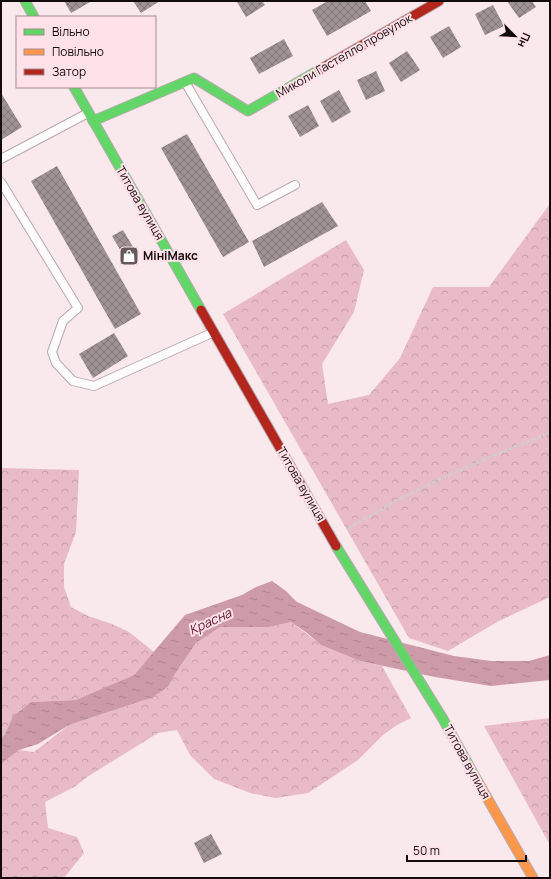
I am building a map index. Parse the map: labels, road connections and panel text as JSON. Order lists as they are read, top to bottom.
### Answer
{
  "streets": {
    "street": ["Миколи Гастелло провулок", "Титова вулиця"]
  },
  "water": ["Красна"],
  "places": {
    "shop": ["МініМакс"]
  },
  "legend": ["Вільно", "Повільно", "Затор"],
  "scale_bar": "50 m",
  "north": "bottom right"
}
